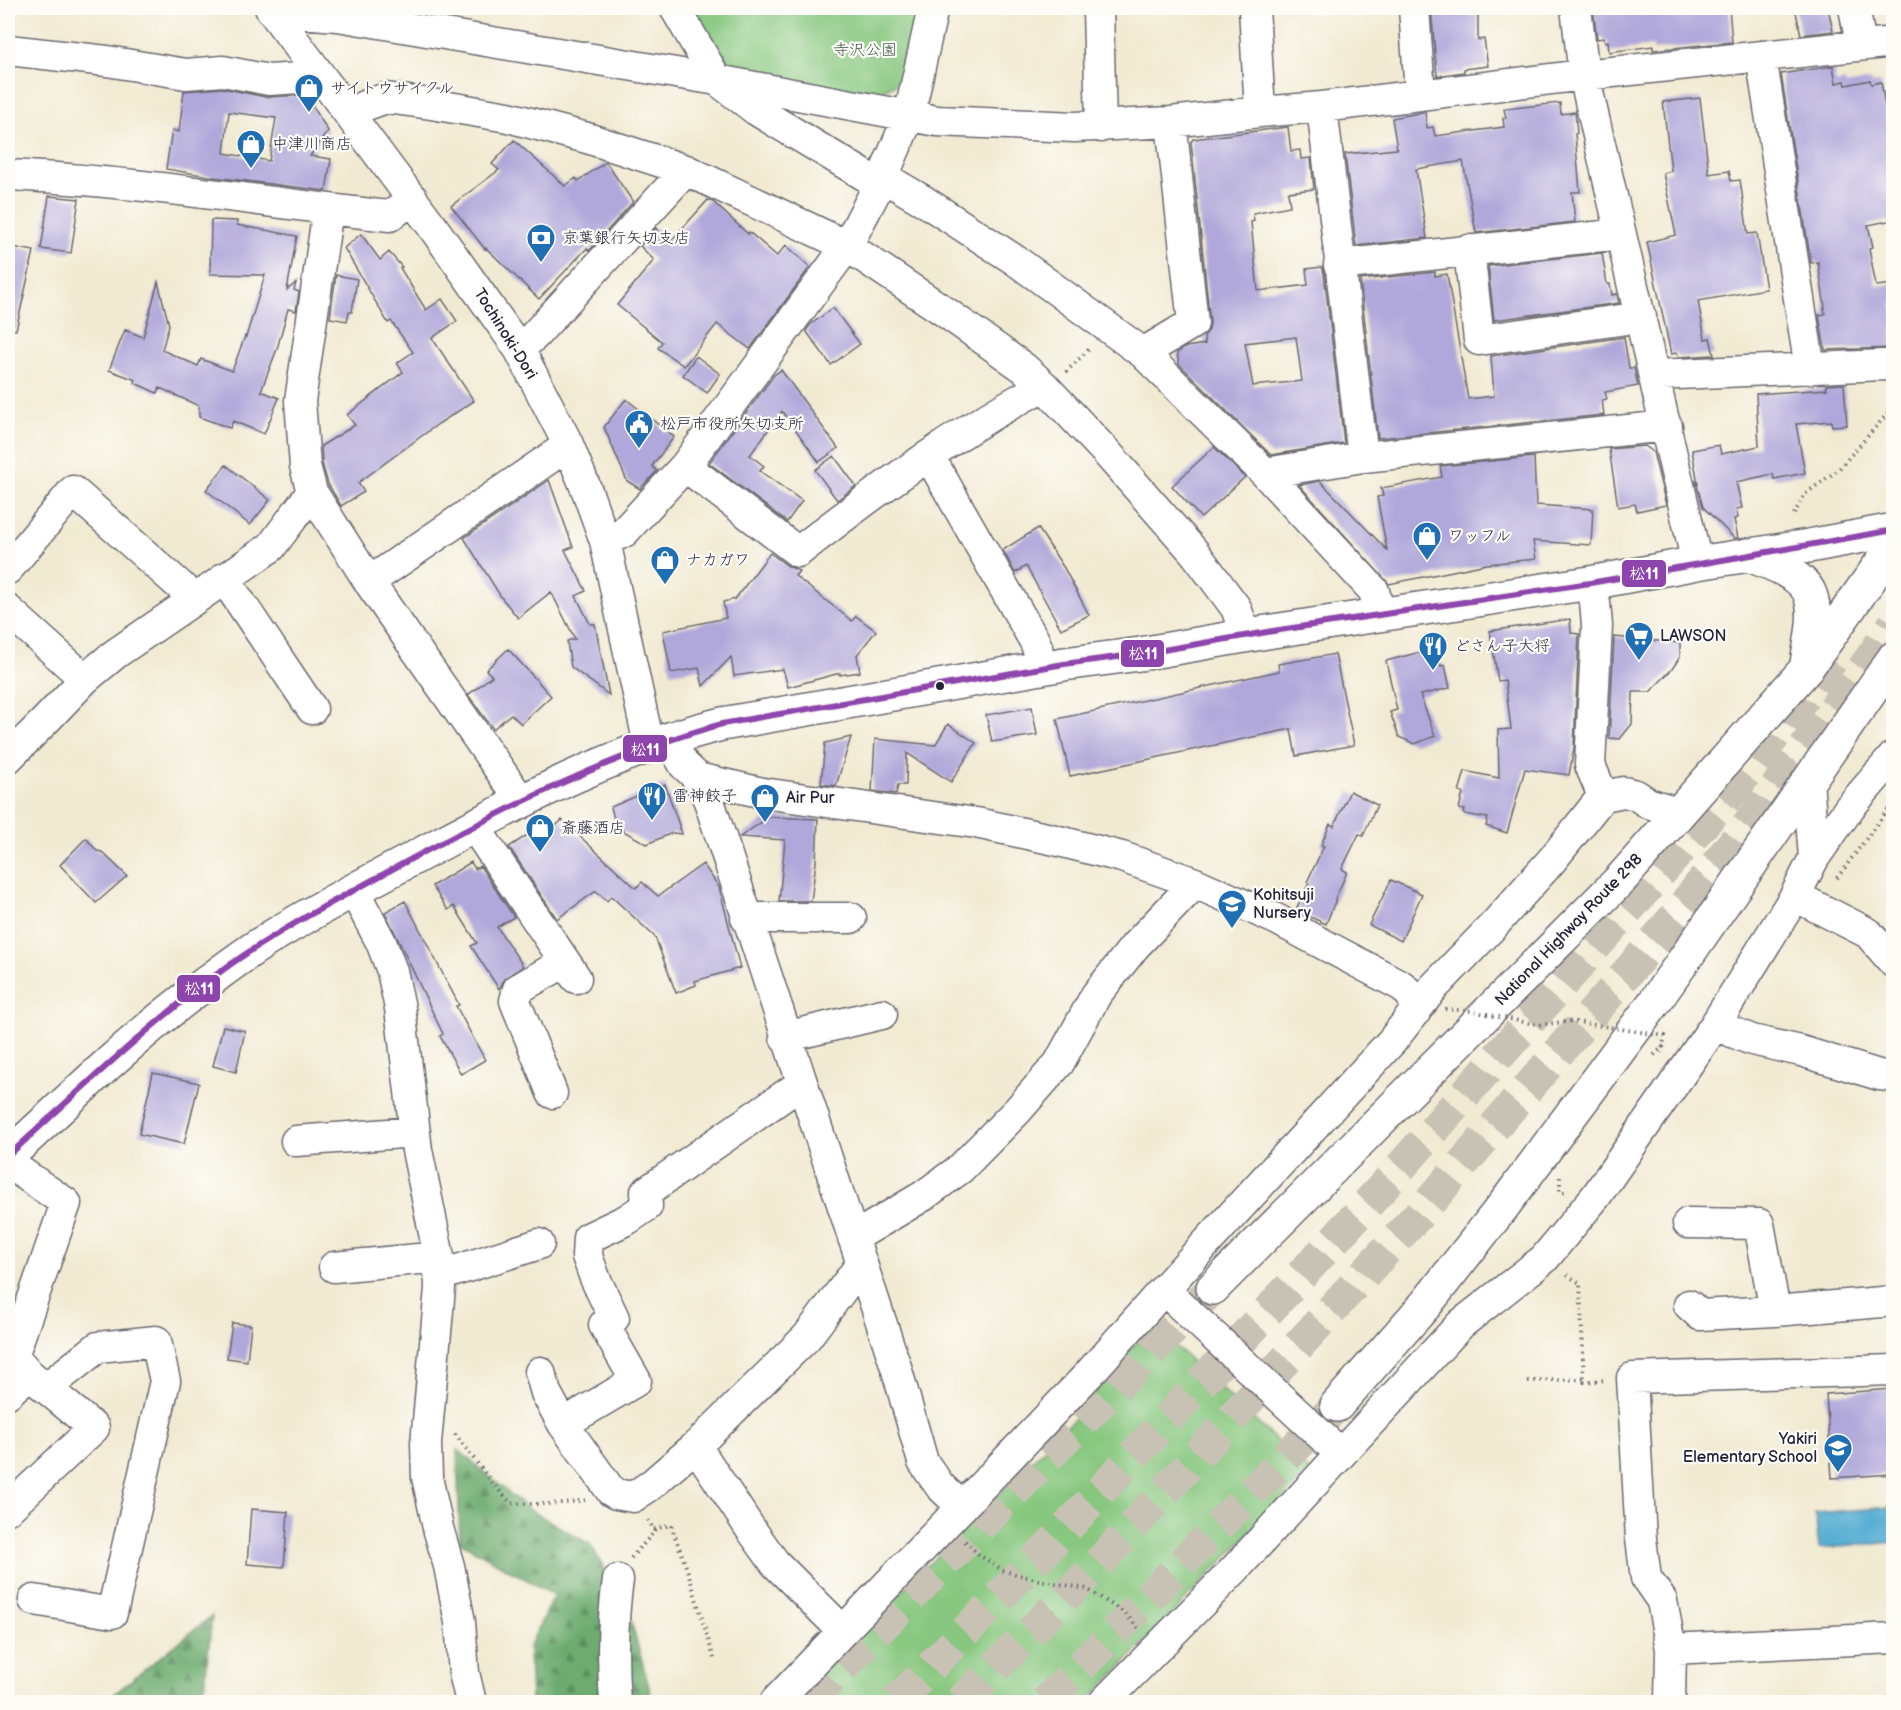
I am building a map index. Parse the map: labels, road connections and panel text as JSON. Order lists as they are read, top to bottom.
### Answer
{
  "streets": {
    "main road": ["National Highway Route 298"],
    "street": ["Tochinoki-Dori"]
  },
  "parks": ["寺沢公園"],
  "places": {
    "shop": [
      "サイトウサイクル",
      "中津川商店",
      "ワッフル",
      "ナカガワ",
      "Air Pur",
      "斎藤酒店"
    ],
    "bank": ["京葉銀行矢切支店"],
    "public building": ["松戸市役所矢切支所"],
    "supermarket": ["LAWSON"],
    "restaurant": ["どさん子大将", "雷神餃子"],
    "school or university": ["Kohitsuji Nursery", "Yakiri Elementary School"]
  },
  "lines": ["transit line 松11"]
}
